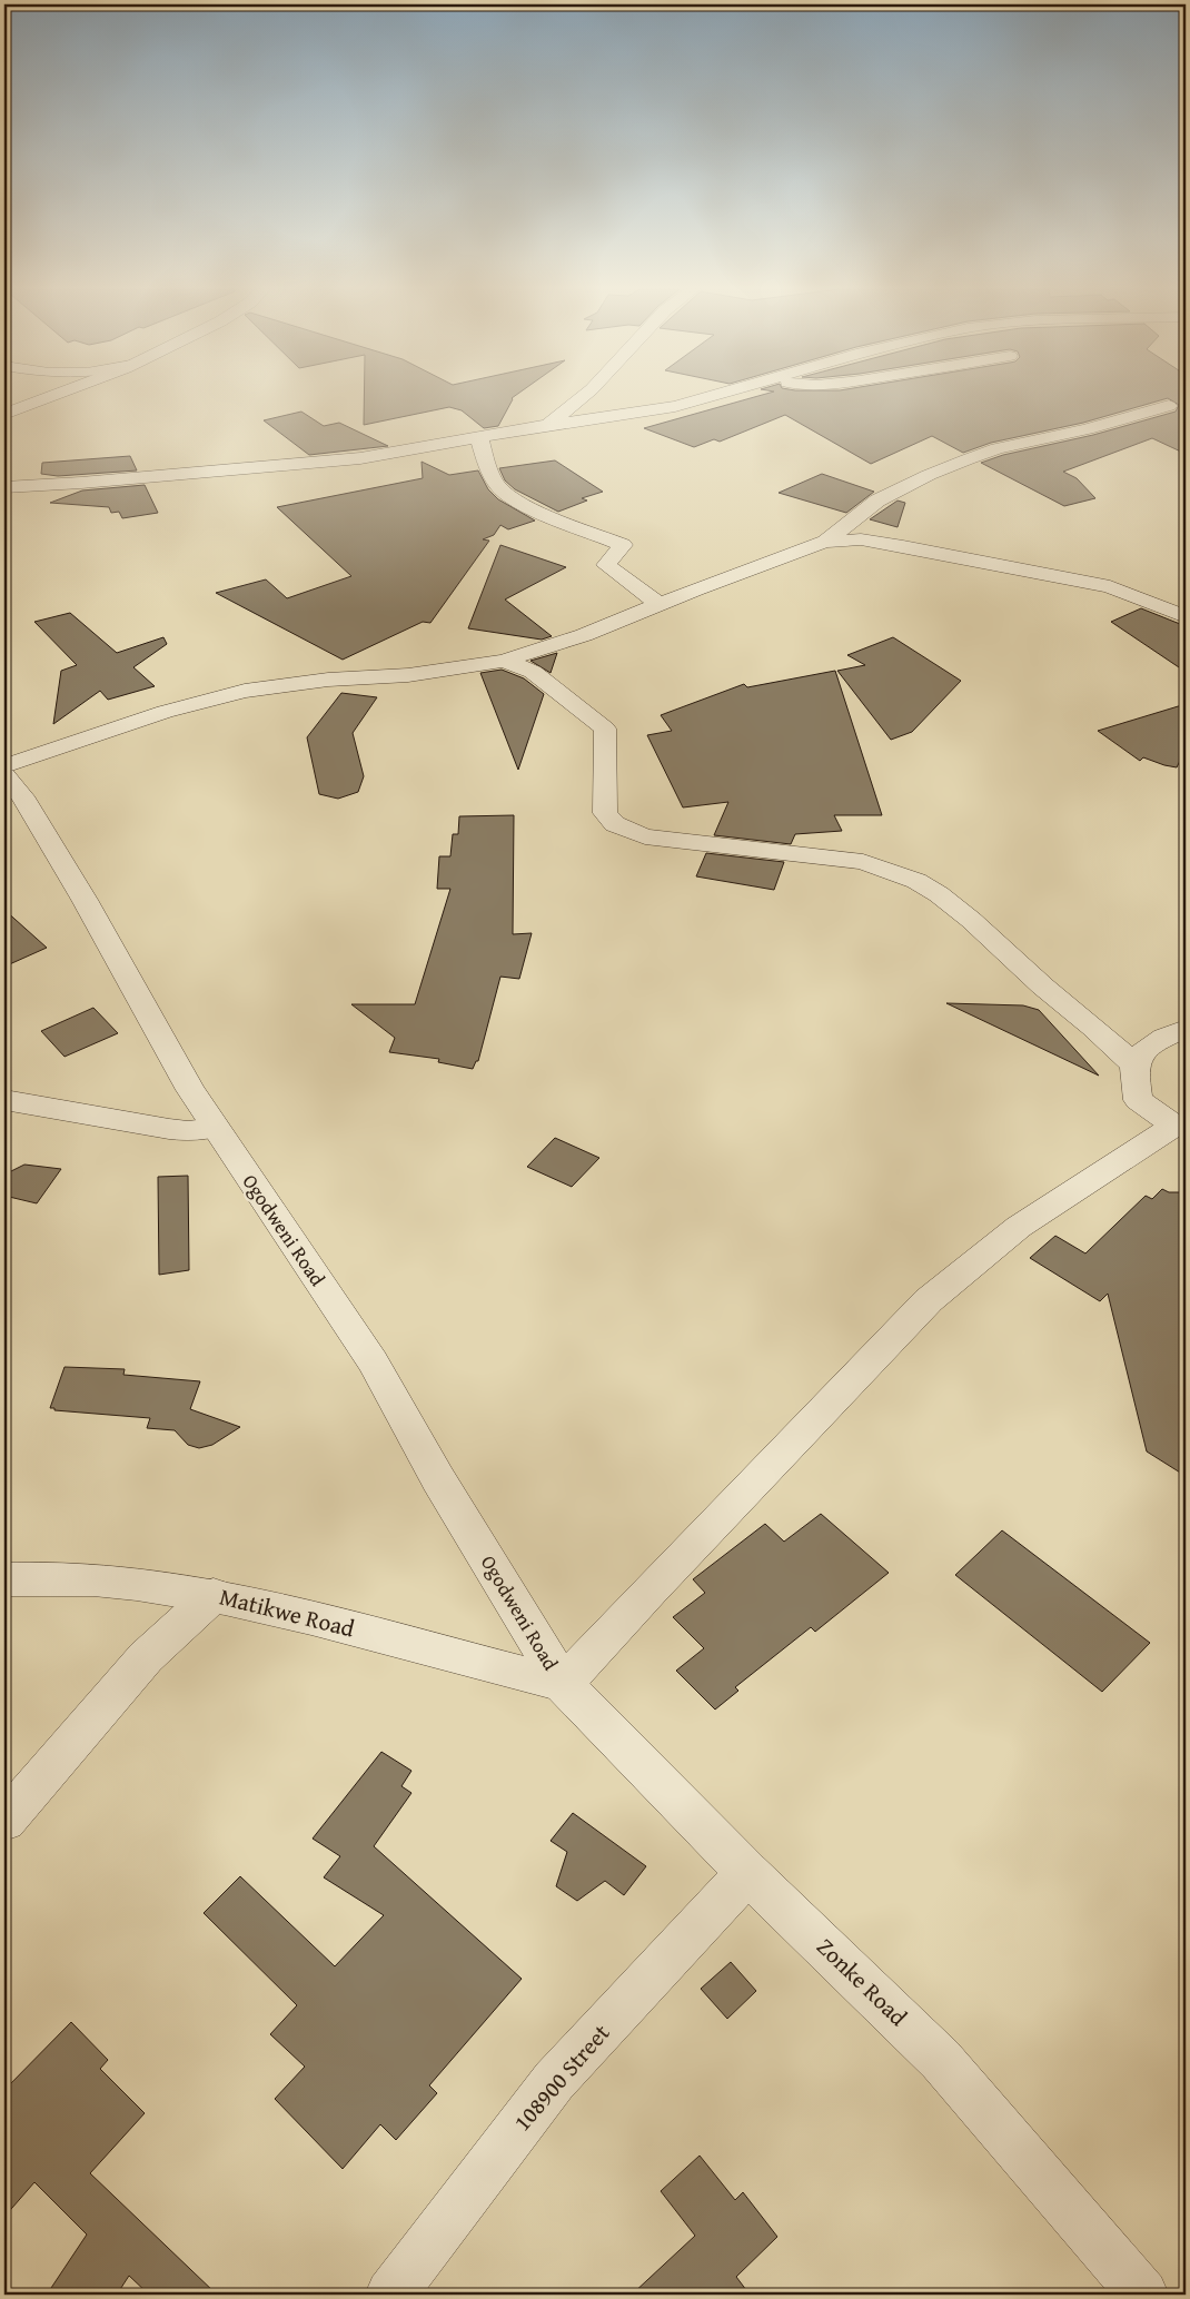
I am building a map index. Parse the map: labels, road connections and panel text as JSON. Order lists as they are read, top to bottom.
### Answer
{
  "streets": {
    "street": [
      "Ogodweni Road",
      "Matikwe Road",
      "Zonke Road",
      "108900 Street"
    ]
  },
  "crossings": [
    ["Ogodweni Road", "Matikwe Road"],
    ["Ogodweni Road", "Zonke Road"],
    ["Matikwe Road", "Zonke Road"],
    ["Zonke Road", "108900 Street"]
  ]
}
